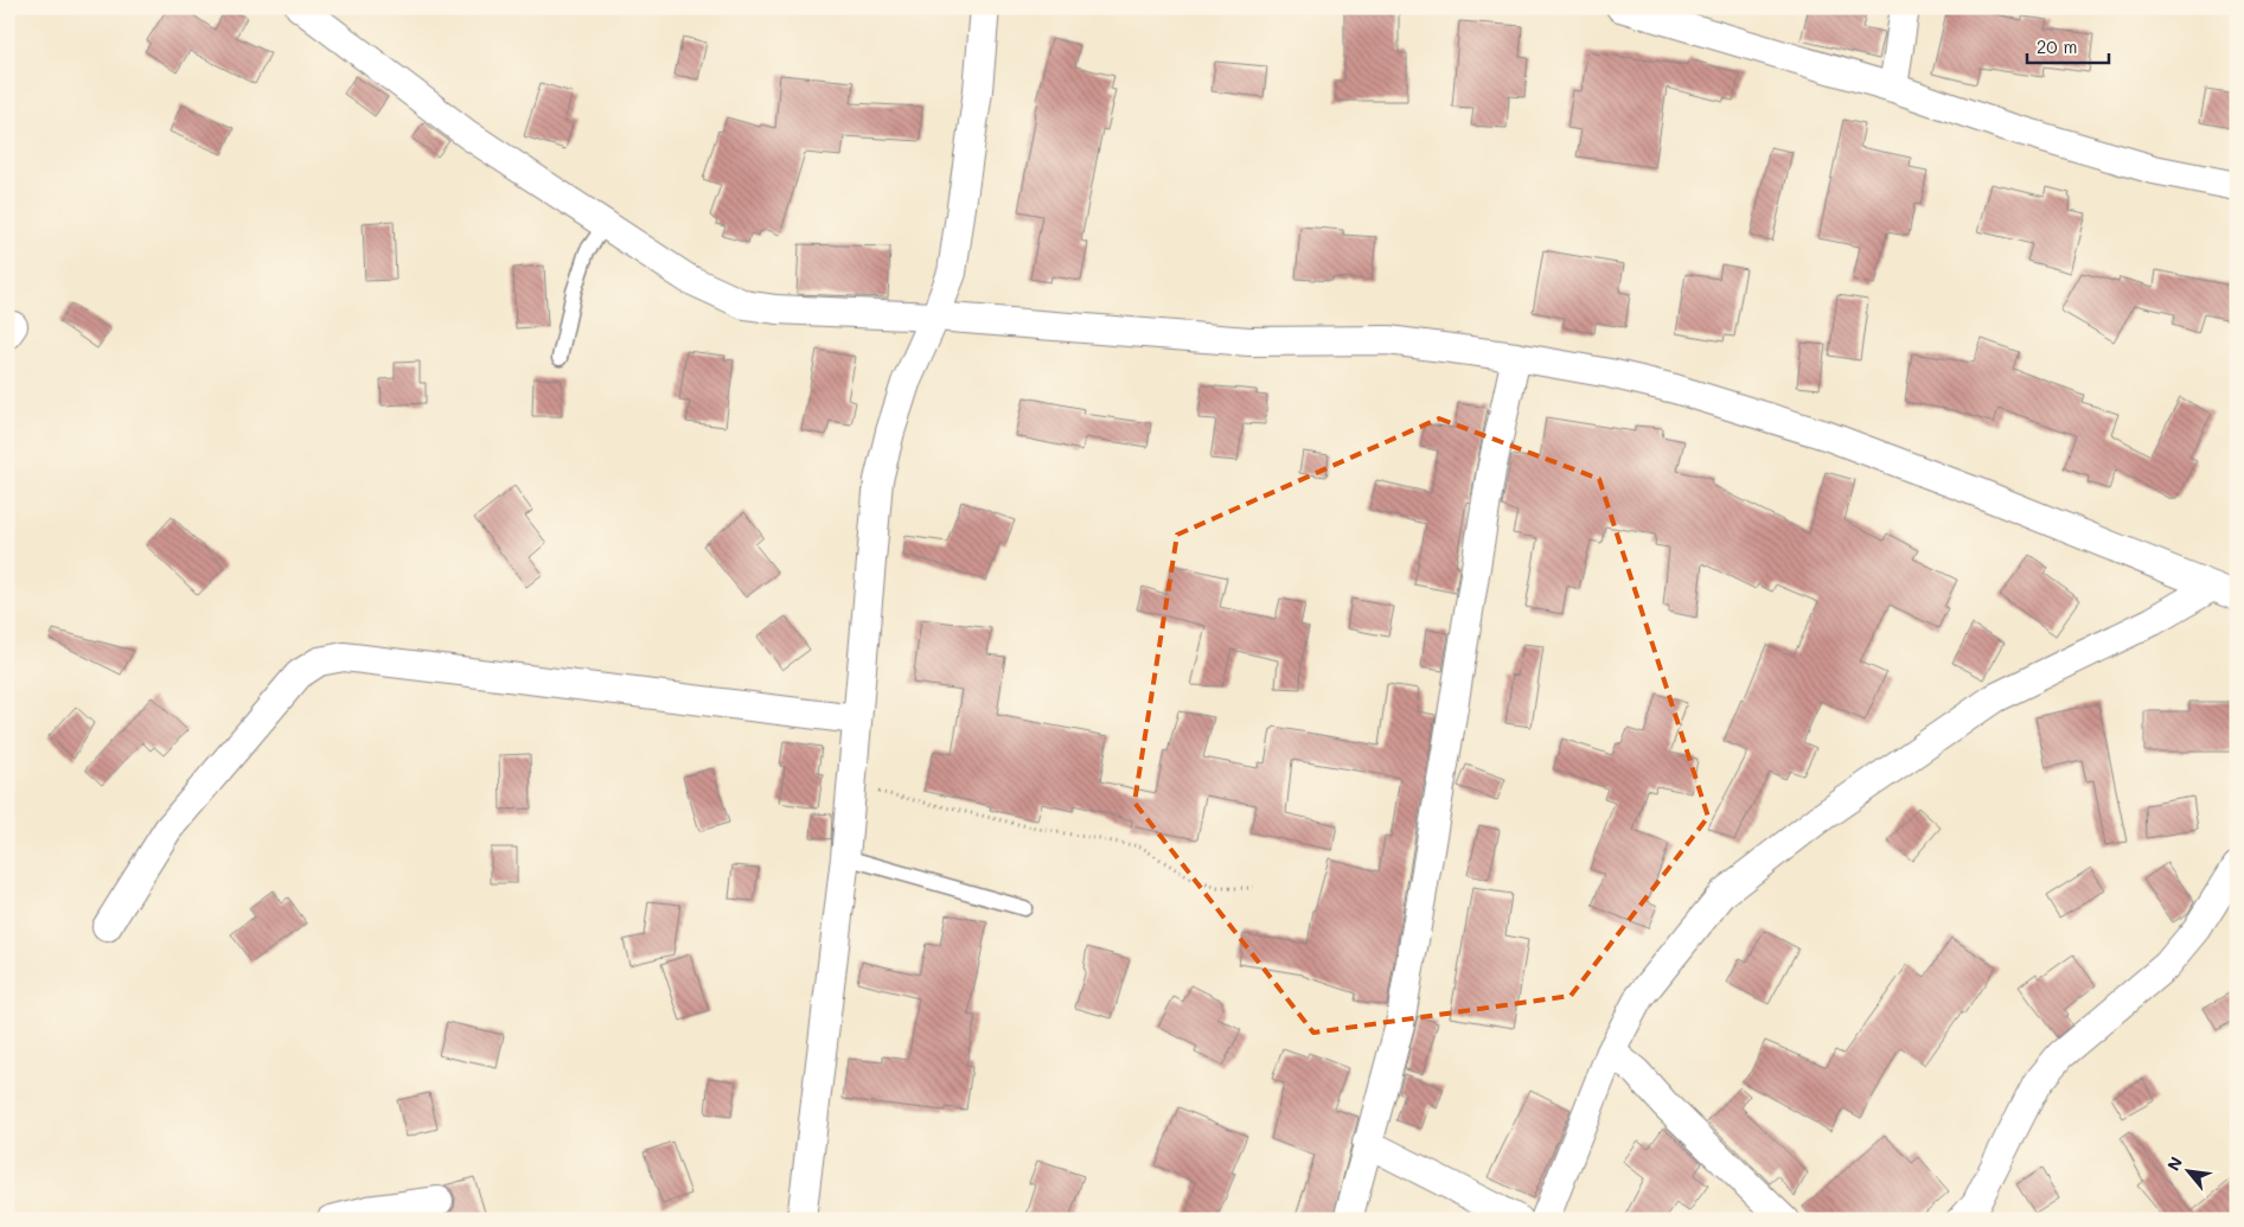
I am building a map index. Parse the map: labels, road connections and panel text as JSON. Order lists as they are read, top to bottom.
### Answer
{
  "scale_bar": "20 m",
  "north": "top left"
}
